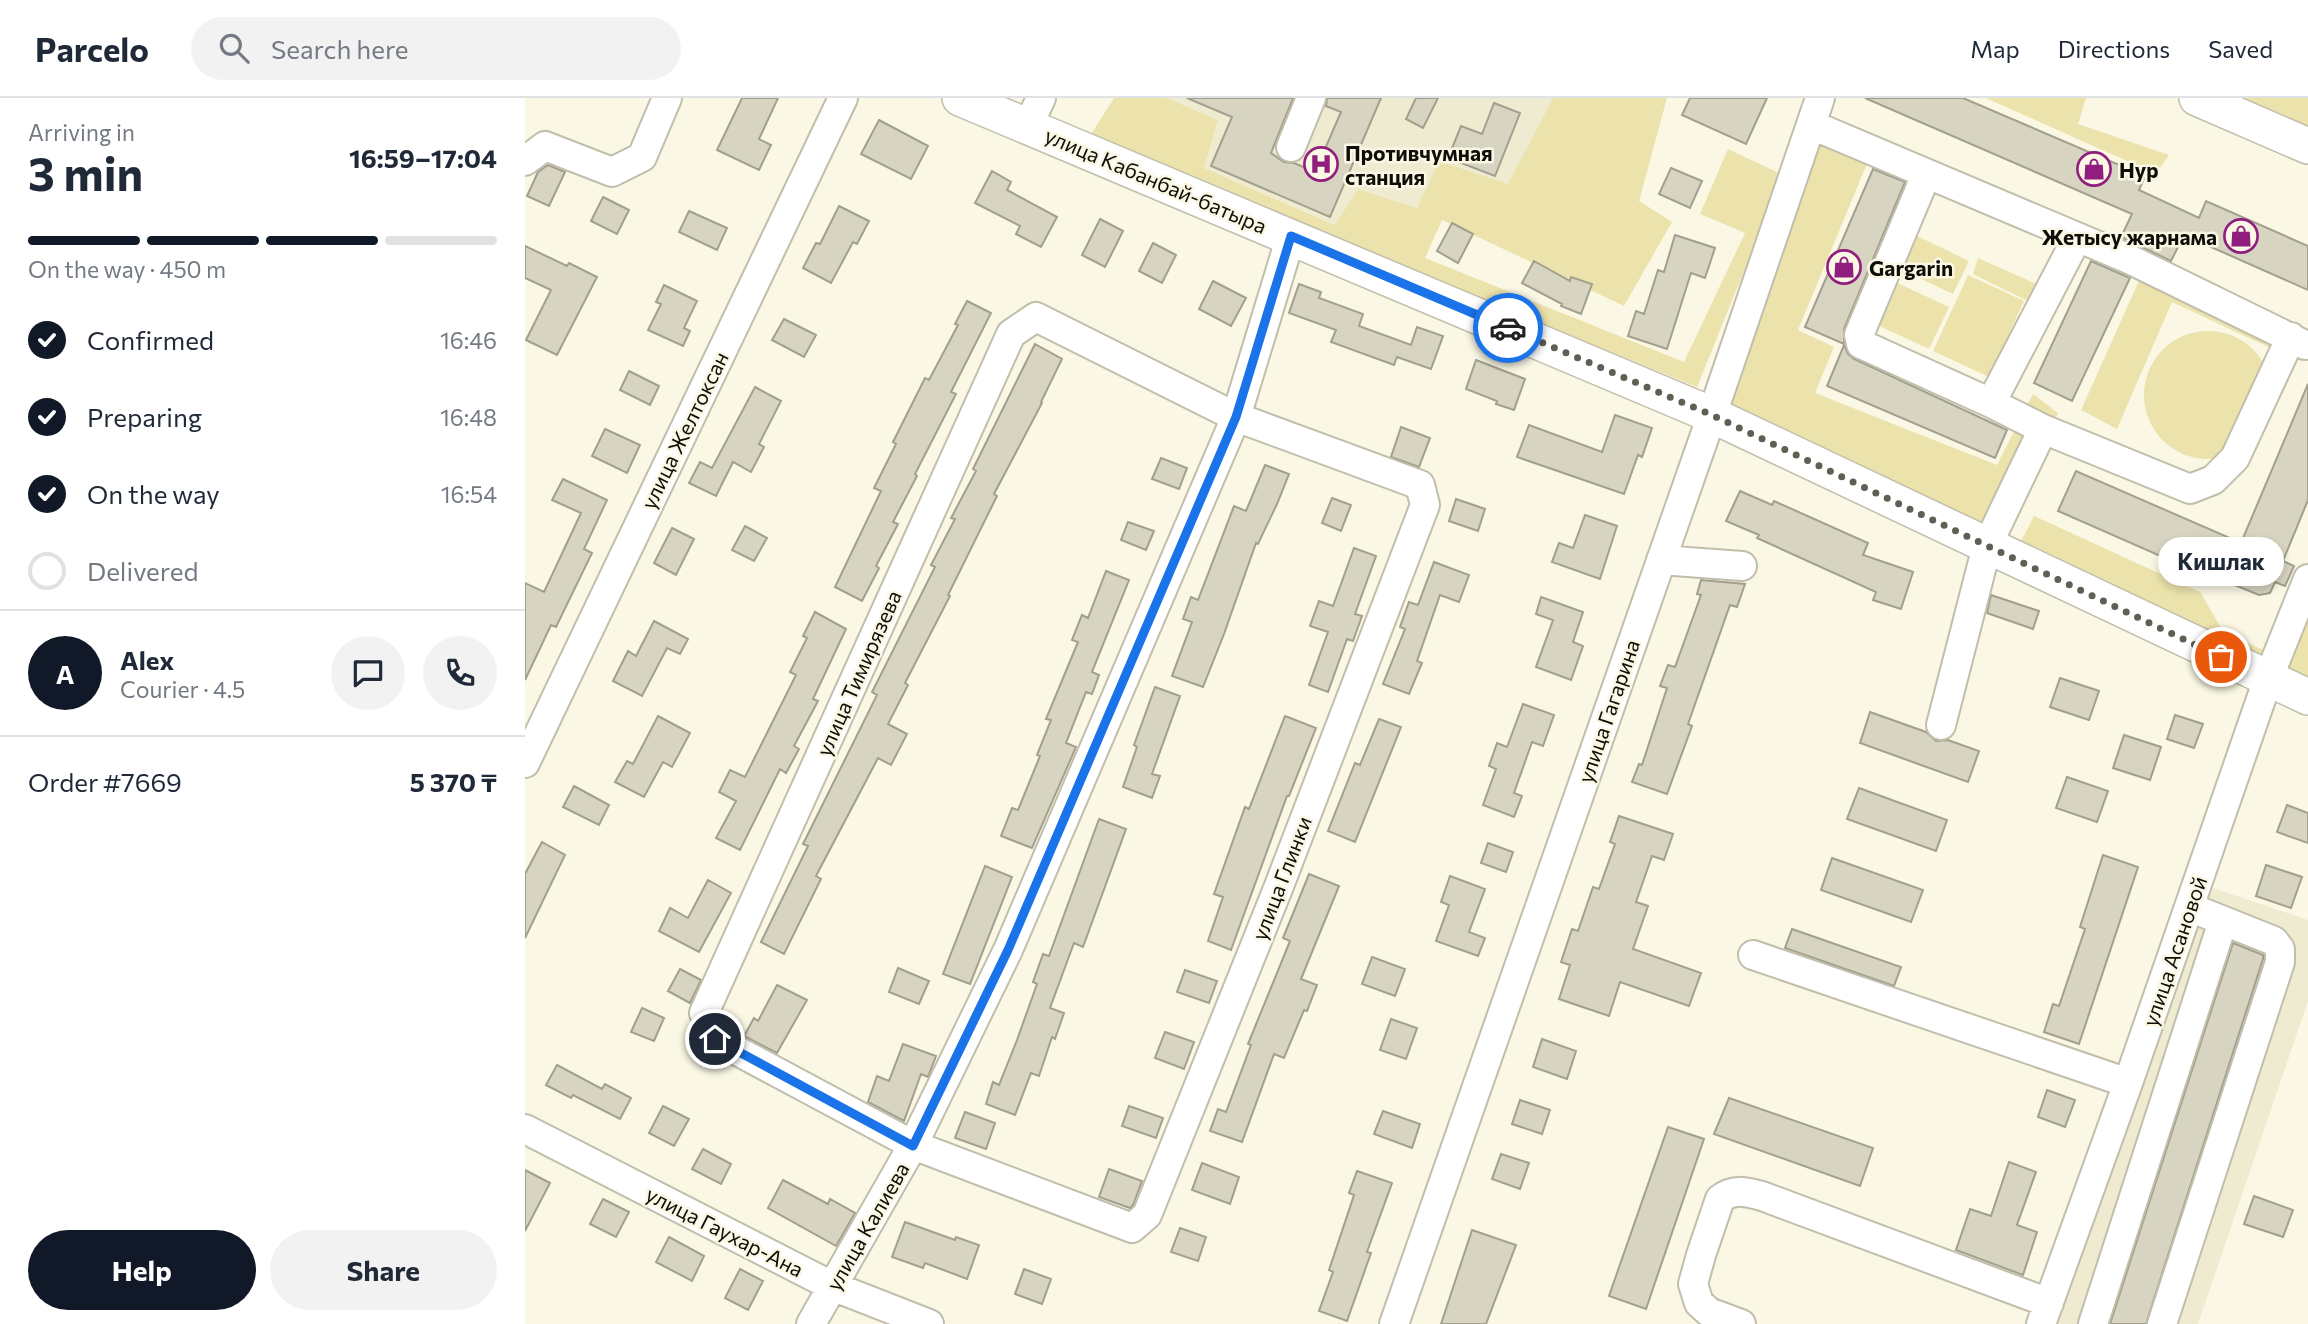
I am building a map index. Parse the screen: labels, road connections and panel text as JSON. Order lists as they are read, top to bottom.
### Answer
{
  "streets": {
    "main road": ["улица Кабанбай-батыра"],
    "street": [
      "улица Желтоксан",
      "улица Тимирязева",
      "улица Гагарина",
      "улица Глинки",
      "улица Асановой",
      "улица Калиева",
      "улица Гаухар-Ана"
    ]
  },
  "crossings": [
    ["улица Кабанбай-батыра", "улица Гагарина"],
    ["улица Кабанбай-батыра", "улица Асановой"],
    ["улица Кабанбай-батыра", "улица Калиева"],
    ["улица Тимирязева", "улица Глинки"],
    ["улица Тимирязева", "улица Калиева"],
    ["улица Глинки", "улица Калиева"],
    ["улица Калиева", "улица Гаухар-Ана"]
  ],
  "places": {
    "hospital": ["Противчумная станция"],
    "shop": ["Нур", "Жетысу жарнама", "Gargarin"],
    "other": ["Кишлак"]
  },
  "page": {
    "header": "Parcelo",
    "search": "Search here",
    "nav": ["Map", "Directions", "Saved"],
    "heading": ["3 min", "Arriving in", "16:59–17:04"],
    "panel": [
      "Alex",
      "Courier · 4.5",
      "Order #7669",
      "5 370 ₸"
    ],
    "bar": "On the way · 450 m",
    "list": [
      ["Confirmed", "16:46"],
      ["Preparing", "16:48"],
      ["On the way", "16:54"],
      "Delivered"
    ],
    "bubble": "Кишлак",
    "round": "A",
    "buttons": ["Help", "Share"]
  }
}
